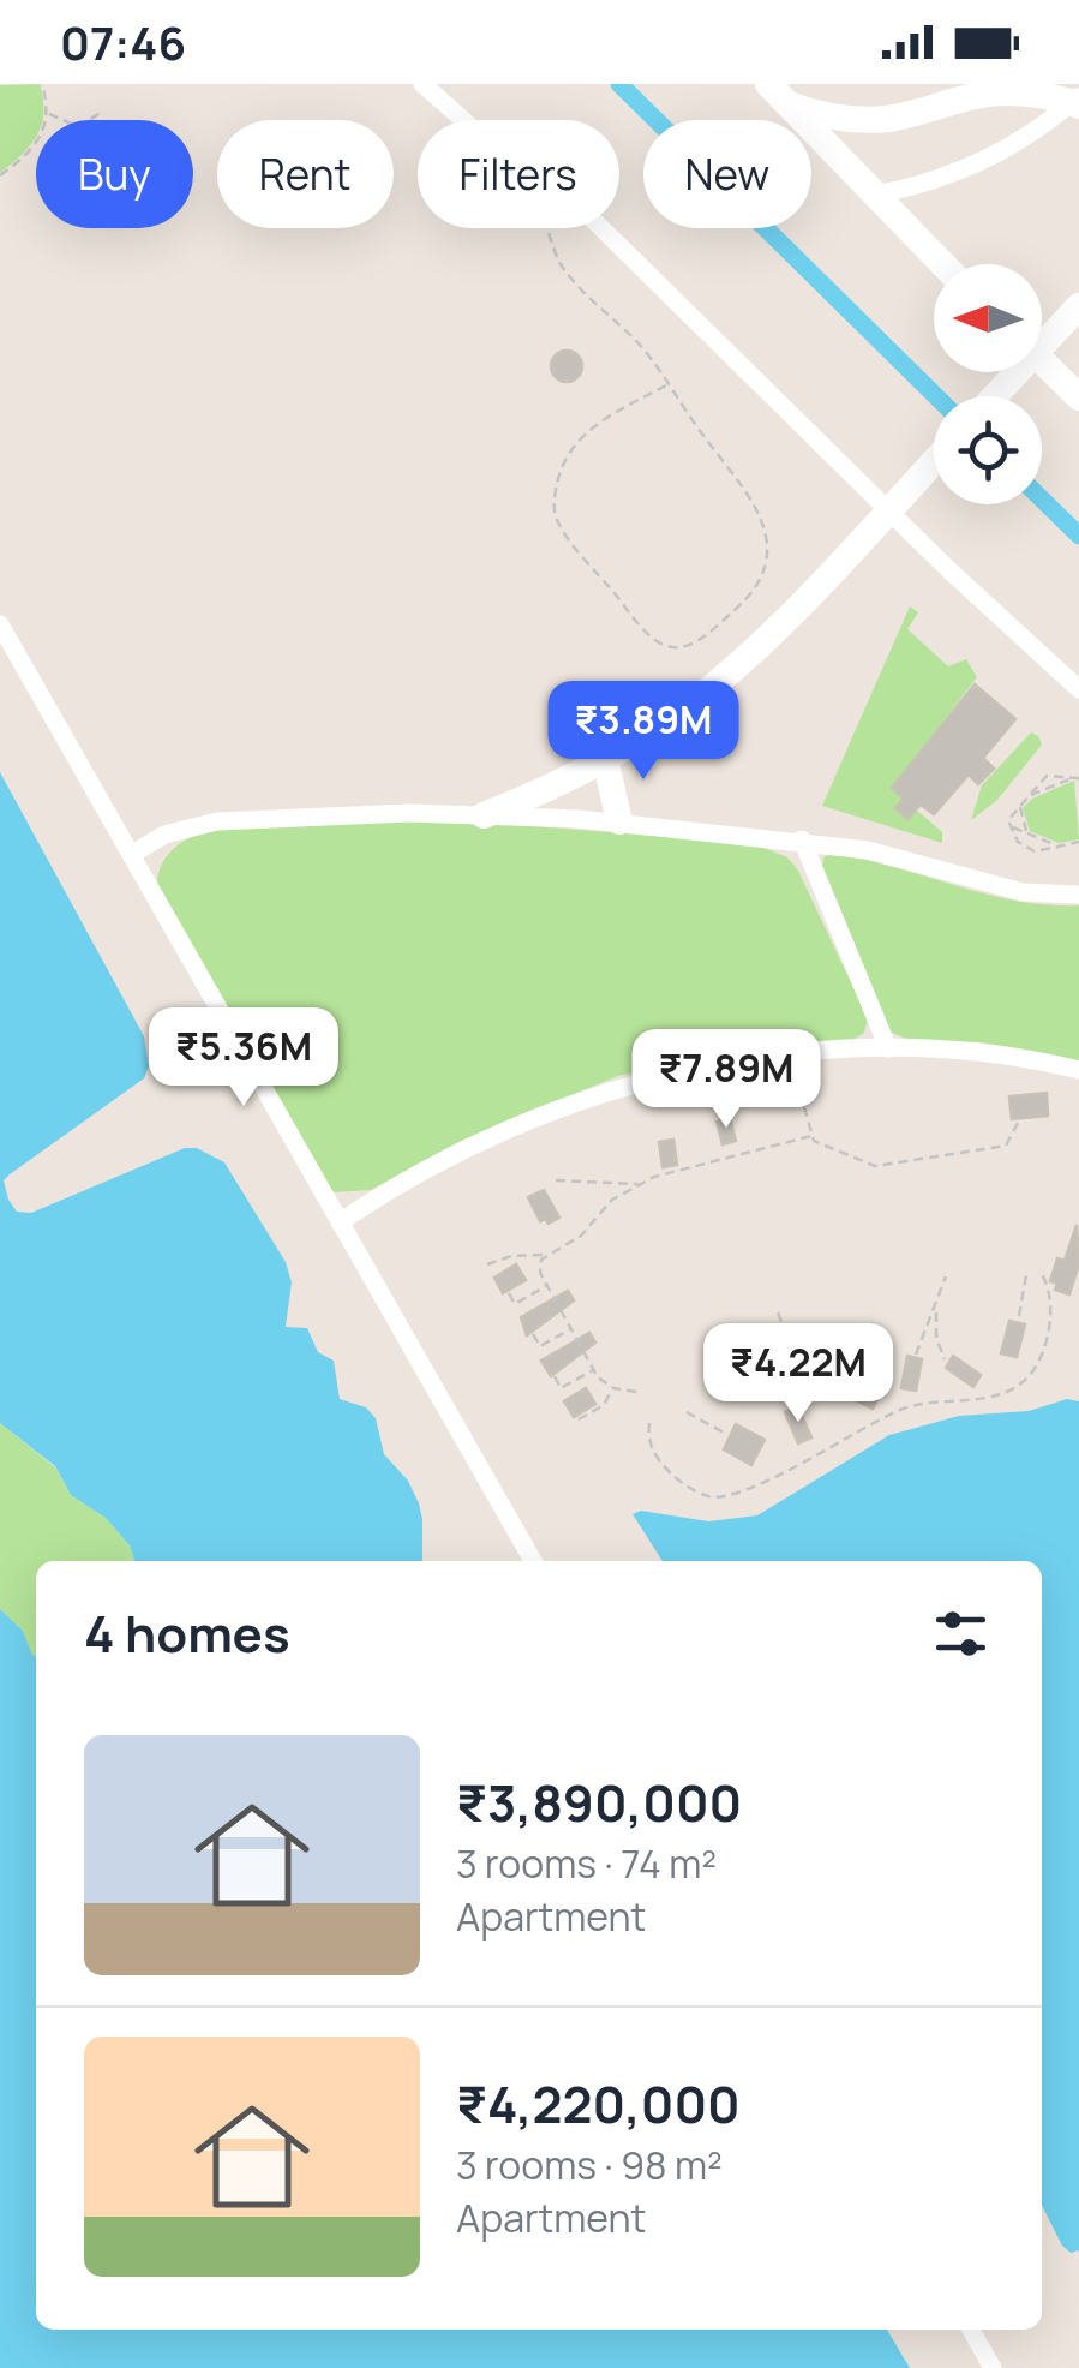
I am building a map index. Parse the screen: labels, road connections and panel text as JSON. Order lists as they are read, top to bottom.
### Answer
{
  "north": "left",
  "page": {
    "status": "07:46",
    "chip": [
      "Buy",
      "Rent",
      "Filters",
      "New"
    ],
    "price": [
      "₹3.89M",
      "₹5.36M",
      "₹7.89M",
      "₹4.22M"
    ],
    "heading": "4 homes",
    "list": [
      {
        "name": "₹3,890,000",
        "note": "3 rooms · 74 m² · Apartment"
      },
      {
        "name": "₹4,220,000",
        "note": "3 rooms · 98 m² · Apartment"
      }
    ]
  }
}
